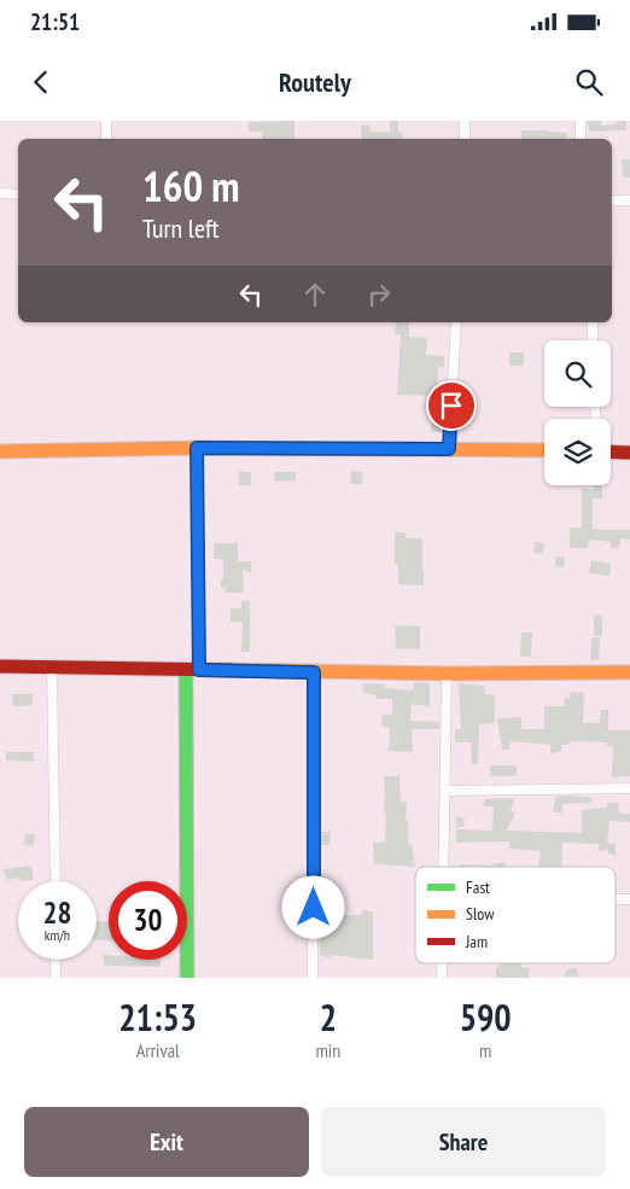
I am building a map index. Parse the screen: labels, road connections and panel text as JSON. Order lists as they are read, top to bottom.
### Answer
{
  "legend": ["Fast", "Slow", "Jam"],
  "page": {
    "status": "21:51",
    "header": "Routely",
    "turn": ["160 m", "Turn left"],
    "speed": "28 km/h",
    "limit": "30",
    "eta": [
      "21:53",
      "Arrival",
      "2",
      "min",
      "590",
      "m"
    ],
    "buttons": ["Exit", "Share"]
  }
}
